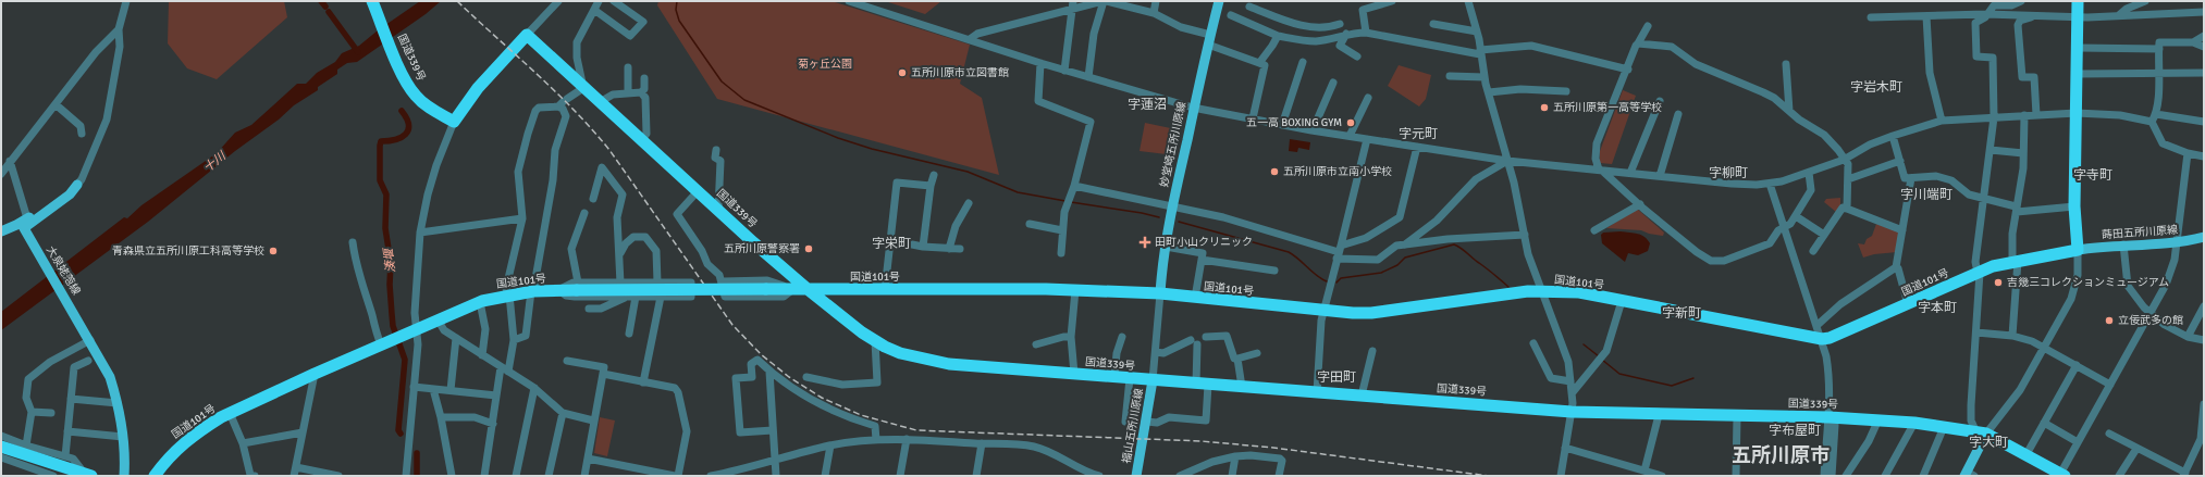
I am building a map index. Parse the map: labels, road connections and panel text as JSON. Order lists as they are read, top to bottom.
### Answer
{
  "streets": {
    "highway": ["国道339号", "国道101号"],
    "main road": [
      "妙堂崎五所川原線",
      "蒔田五所川原線",
      "大泉姥萢線",
      "福山五所川原線"
    ]
  },
  "crossings": [
    ["国道339号", "国道101号"],
    ["国道339号", "福山五所川原線"],
    ["妙堂崎五所川原線", "国道101号"],
    ["蒔田五所川原線", "国道101号"]
  ],
  "districts": [
    "字岩木町",
    "字蓮沼",
    "字元町",
    "字柳町",
    "字寺町",
    "字川端町",
    "字栄町",
    "字本町",
    "字新町",
    "字田町",
    "字布屋町",
    "字大町",
    "五所川原市"
  ],
  "water": ["十川", "湊堰"],
  "parks": ["菊ヶ丘公園"],
  "places": {
    "other": [
      "五所川原市立図書館",
      "五所川原第一高等学校",
      "五一高 BOXING GYM",
      "五所川原市立南小学校",
      "五所川原警察署",
      "青森県立五所川原工科高等学校",
      "吉幾三コレクションミュージアム",
      "立佞武多の館"
    ],
    "health": ["田町小山クリニック"]
  }
}
